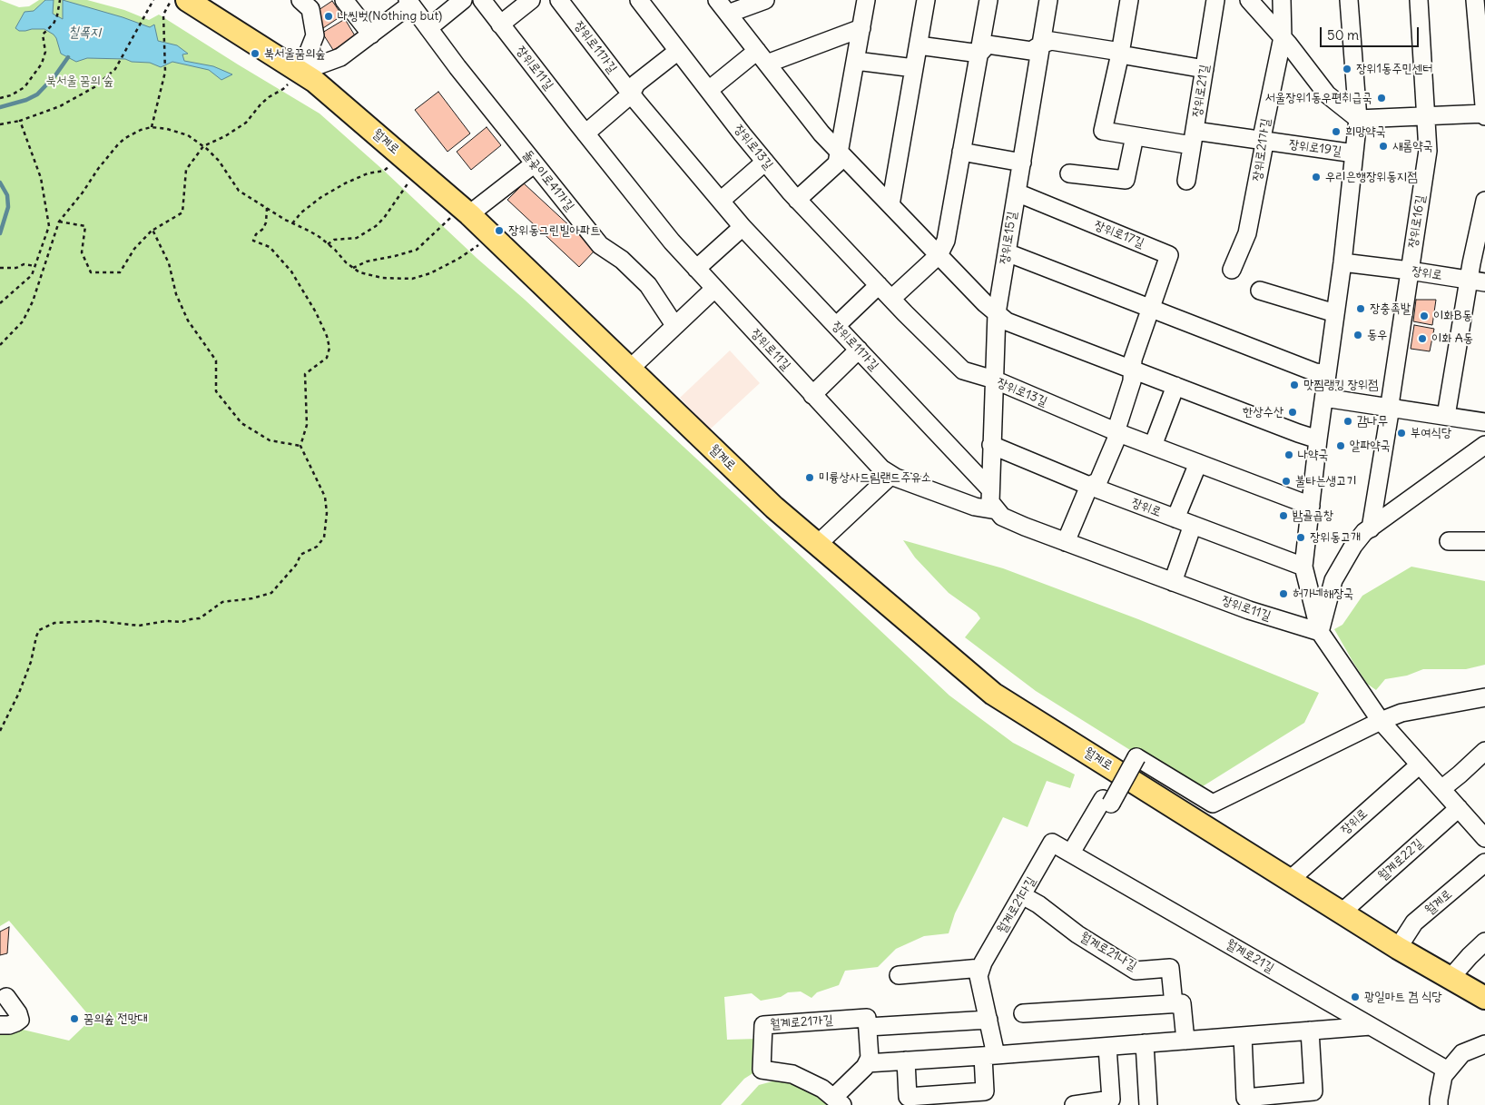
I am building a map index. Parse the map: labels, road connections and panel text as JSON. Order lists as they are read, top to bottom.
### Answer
{
  "streets": {
    "main road": ["월계로"],
    "street": [
      "장위로11가길",
      "장위로11길",
      "장위로21길",
      "장위로13길",
      "장위로19길",
      "장위로21가길",
      "돌곶이로41가길",
      "장위로16길",
      "장위로17길",
      "장위로15길",
      "장위로",
      "월계로22길",
      "월계로21다길",
      "월계로21나길",
      "월계로21길",
      "월계로21가길"
    ]
  },
  "crossings": [
    ["장위로21길", "장위로19길"],
    ["월계로", "장위로"],
    ["월계로", "월계로22길"],
    ["장위로19길", "장위로21가길"],
    ["장위로16길", "장위로"],
    ["장위로17길", "장위로15길"],
    ["월계로21다길", "월계로21나길"],
    ["월계로21다길", "월계로21길"]
  ],
  "water": ["칠폭지"],
  "parks": ["북서울 꿈의 숲"],
  "places": [
    "나씽벗(Nothing but)",
    "북서울꿈의숲",
    "장위1동주민센터",
    "서울장위1동우편취급국",
    "희망약국",
    "새롬약국",
    "우리은행장위동지점",
    "장위동그린빌아파트",
    "장충족발",
    "이화B동",
    "동우",
    "이화 A동",
    "맛찜랭킹 장위점",
    "한상수산",
    "감나무",
    "부여식당",
    "알파약국",
    "나약국",
    "미륭상사드림랜드주유소",
    "불타는생고기",
    "밤골곱창",
    "장위동고개",
    "허가네해장국",
    "광일마트 겸 식당",
    "꿈의숲 전망대"
  ],
  "scale_bar": "50 m"
}
